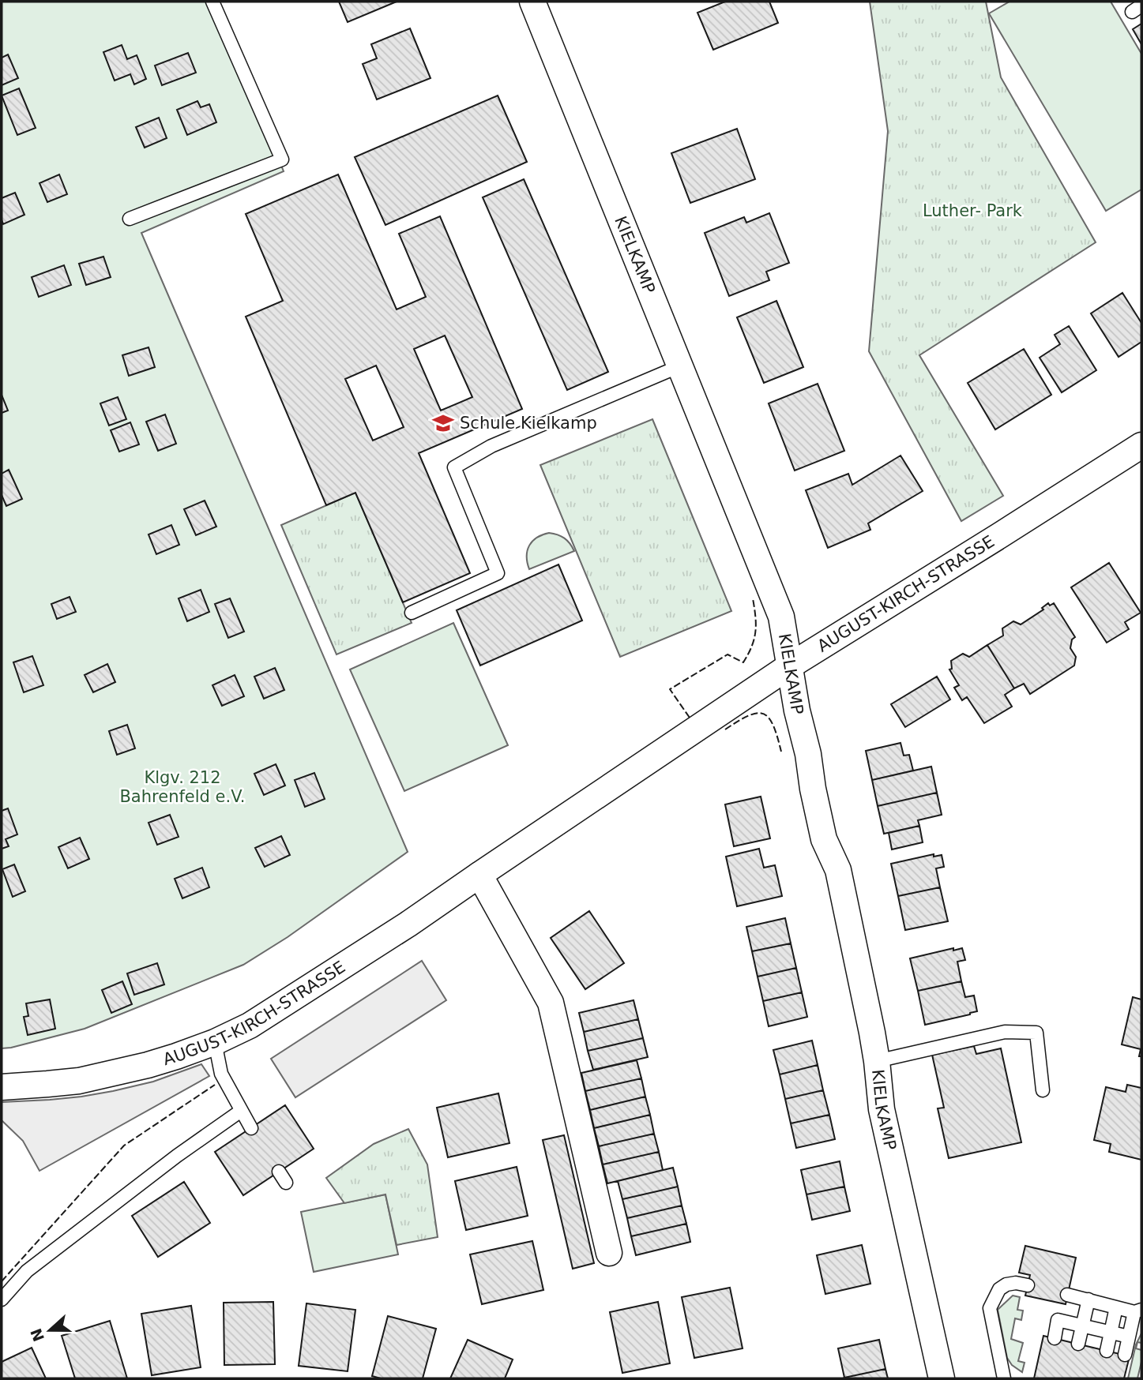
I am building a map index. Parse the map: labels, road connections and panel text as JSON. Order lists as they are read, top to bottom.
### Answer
{
  "streets": {
    "street": ["KIELKAMP", "AUGUST-KIRCH-STRASSE"]
  },
  "crossings": [
    ["KIELKAMP", "AUGUST-KIRCH-STRASSE"]
  ],
  "parks": ["Luther- Park", "Klgv. 212 Bahrenfeld e.V."],
  "places": {
    "school or university": ["Schule Kielkamp"]
  },
  "north": "left"
}
